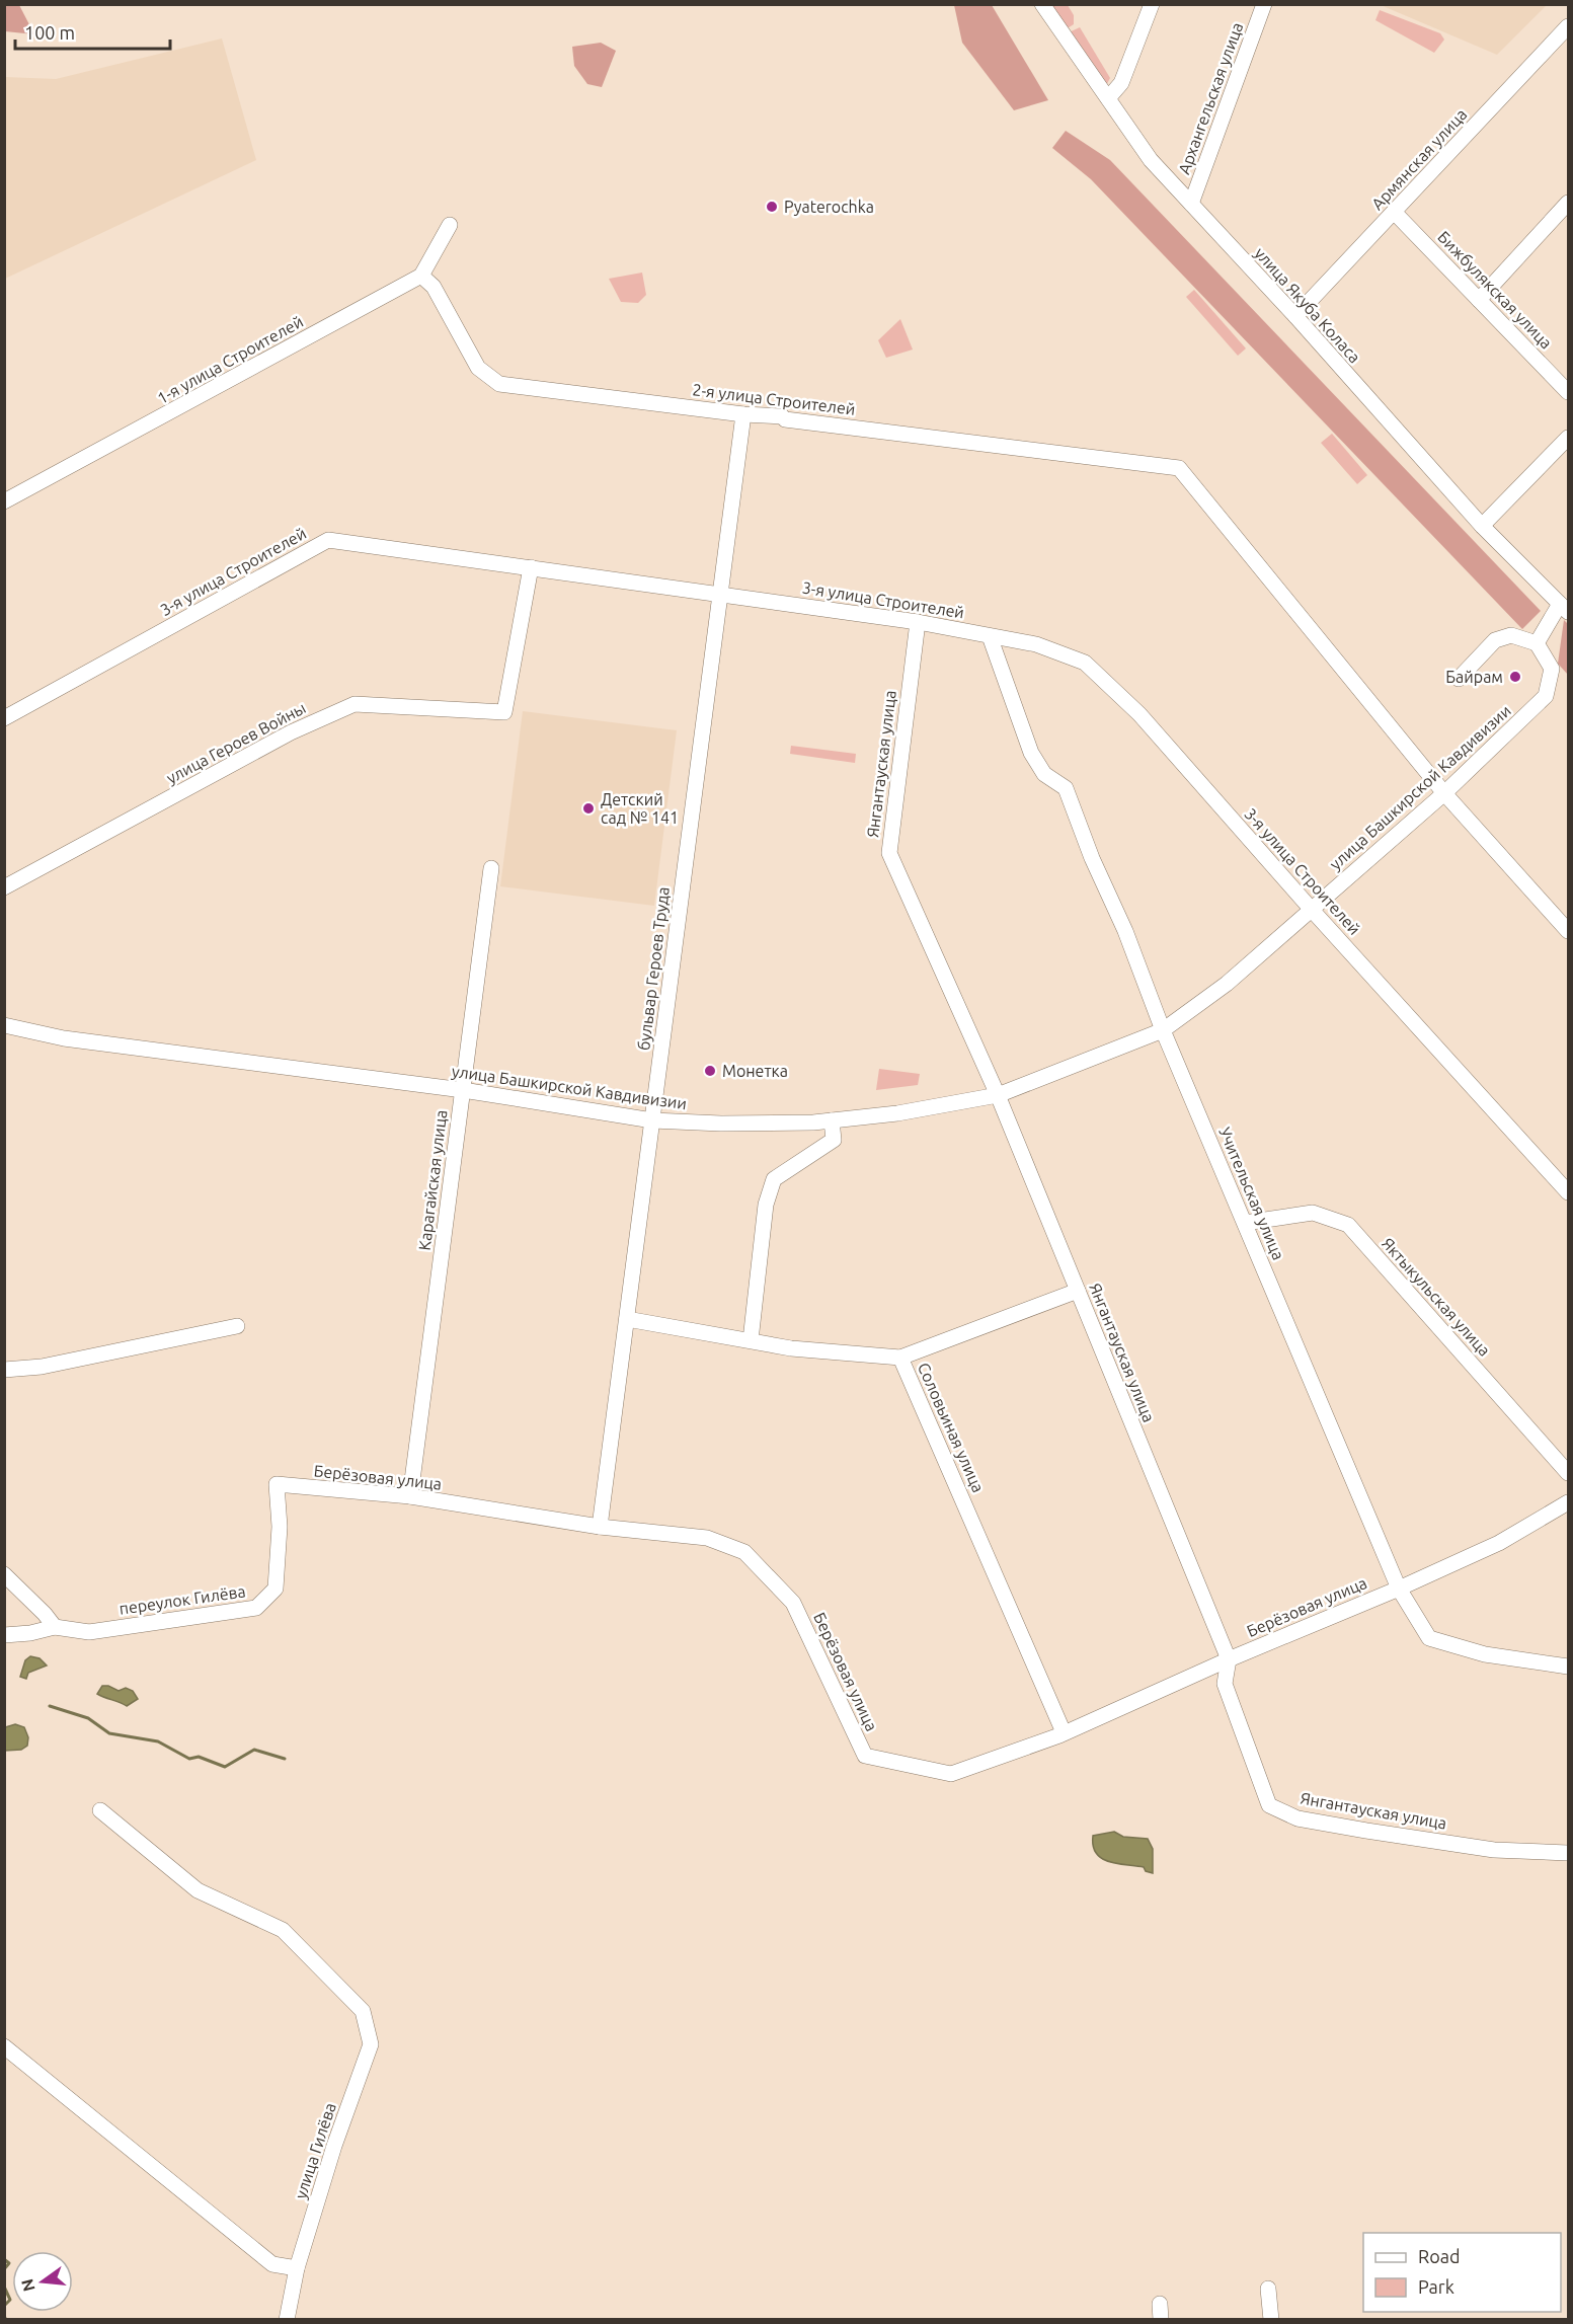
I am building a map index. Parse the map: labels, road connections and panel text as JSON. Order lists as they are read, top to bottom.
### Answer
{
  "streets": {
    "street": [
      "Архангельская улица",
      "Армянская улица",
      "Бижбулякская улица",
      "улица Якуба Коласа",
      "1-я улица Строителей",
      "2-я улица Строителей",
      "3-я улица Строителей",
      "улица Героев Войны",
      "Янгантауская улица",
      "улица Башкирской Кавдивизии",
      "бульвар Героев Труда",
      "Карагайская улица",
      "Учительская улица",
      "Яктыкульская улица",
      "Соловьиная улица",
      "Берёзовая улица",
      "переулок Гилёва",
      "улица Гилёва"
    ]
  },
  "crossings": [
    ["Архангельская улица", "улица Якуба Коласа"],
    ["Армянская улица", "Бижбулякская улица"],
    ["Армянская улица", "улица Якуба Коласа"],
    ["1-я улица Строителей", "2-я улица Строителей"],
    ["2-я улица Строителей", "улица Башкирской Кавдивизии"],
    ["2-я улица Строителей", "бульвар Героев Труда"],
    ["3-я улица Строителей", "улица Героев Войны"],
    ["3-я улица Строителей", "Янгантауская улица"],
    ["3-я улица Строителей", "улица Башкирской Кавдивизии"],
    ["3-я улица Строителей", "бульвар Героев Труда"],
    ["3-я улица Строителей", "Учительская улица"],
    ["Янгантауская улица", "улица Башкирской Кавдивизии"],
    ["Янгантауская улица", "Берёзовая улица"],
    ["улица Башкирской Кавдивизии", "бульвар Героев Труда"],
    ["улица Башкирской Кавдивизии", "Карагайская улица"],
    ["улица Башкирской Кавдивизии", "Учительская улица"],
    ["бульвар Героев Труда", "Соловьиная улица"],
    ["бульвар Героев Труда", "Берёзовая улица"],
    ["Карагайская улица", "Берёзовая улица"],
    ["Учительская улица", "Яктыкульская улица"],
    ["Учительская улица", "Берёзовая улица"],
    ["Соловьиная улица", "Берёзовая улица"],
    ["Берёзовая улица", "переулок Гилёва"]
  ],
  "places": [
    "Pyaterochka",
    "Байрам",
    "Детский сад № 141",
    "Монетка"
  ],
  "legend": ["Road", "Park"],
  "scale_bar": "100 m",
  "north": "left"
}
